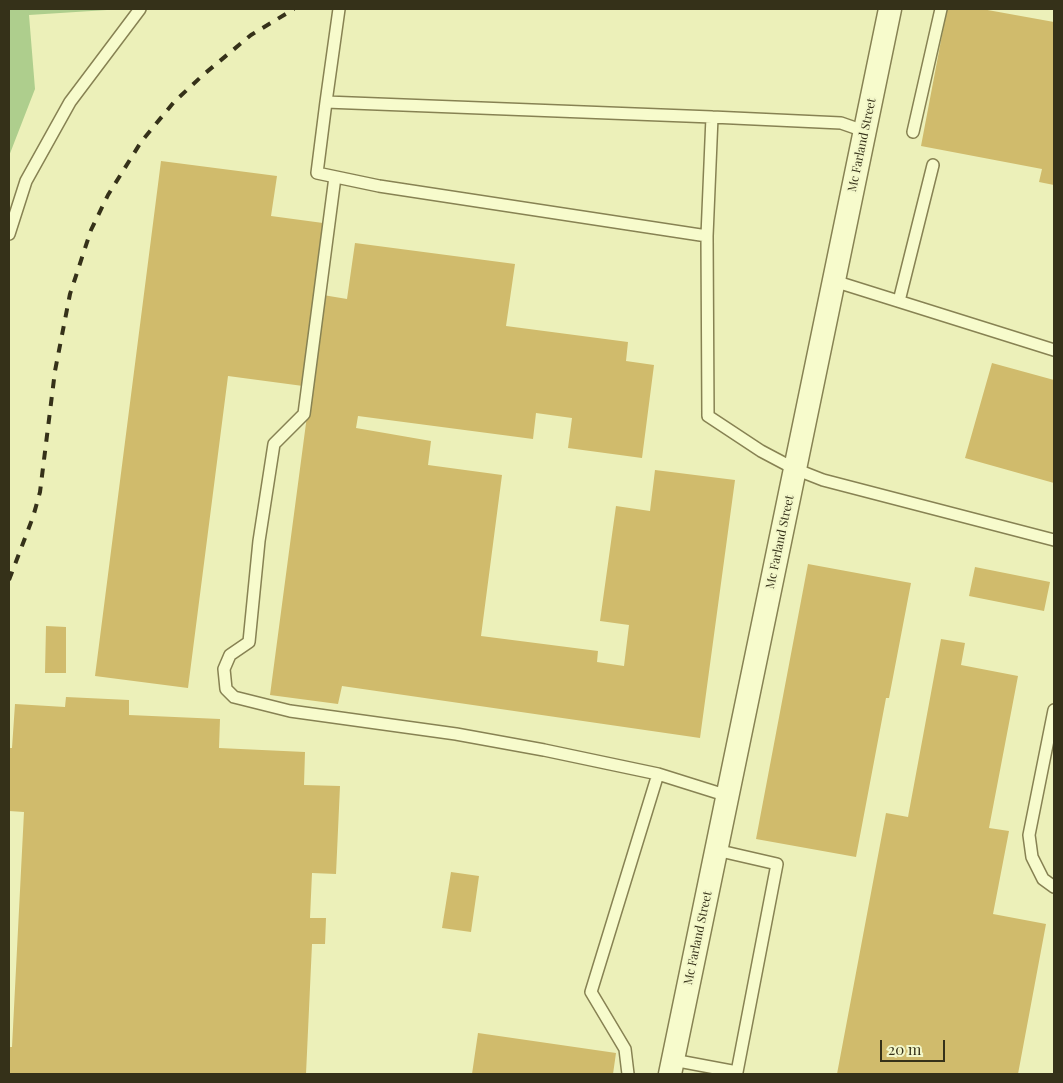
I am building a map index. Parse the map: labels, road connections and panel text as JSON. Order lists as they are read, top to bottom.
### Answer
{
  "streets": {
    "street": ["Mc Farland Street"]
  },
  "scale_bar": "20 m"
}
